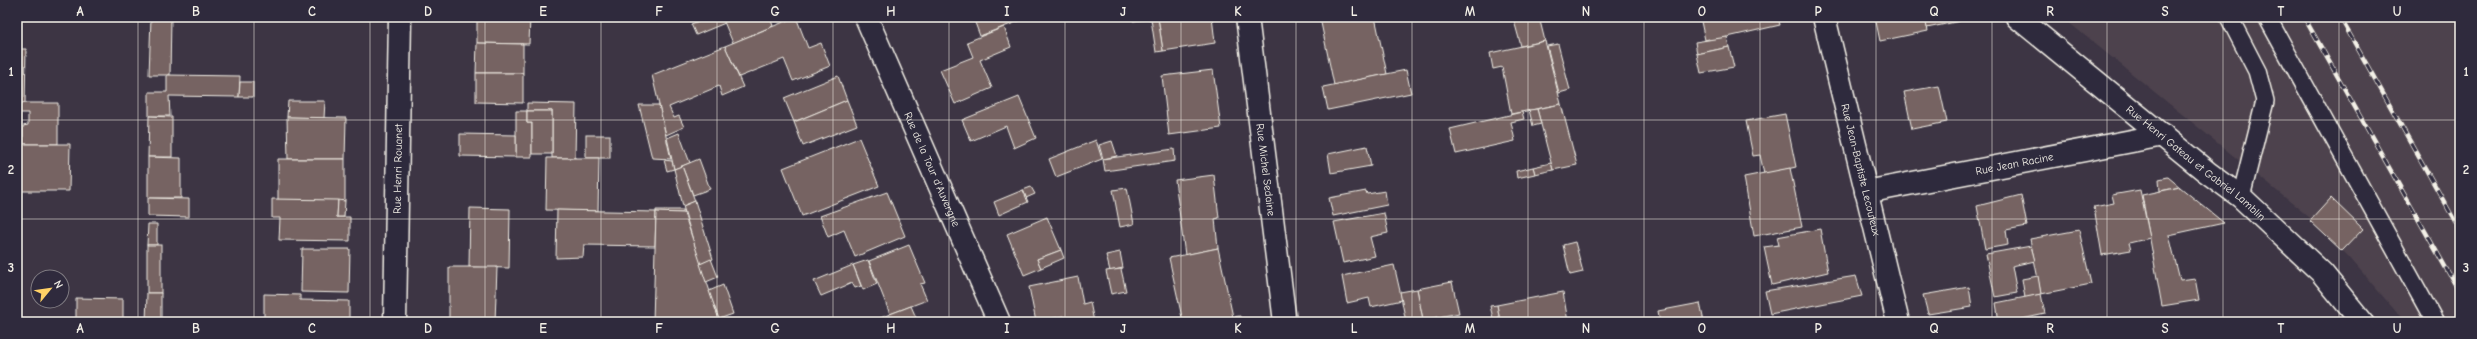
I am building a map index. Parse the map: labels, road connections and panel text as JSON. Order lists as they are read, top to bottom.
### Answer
{
  "streets": {
    "street": [
      "Rue Jean Racine",
      "Rue Henri Gateau et Gabriel Lamblin",
      "Rue Henri Rouanet",
      "Rue de la Tour d'Auvergne",
      "Rue Michel Sedaine",
      "Rue Jean-Baptiste Lecouteux"
    ]
  },
  "crossings": [
    ["Rue Jean Racine", "Rue Henri Gateau et Gabriel Lamblin"],
    ["Rue Jean Racine", "Rue Jean-Baptiste Lecouteux"]
  ],
  "north": "top right",
  "grid": {
    "columns": [
      "A",
      "B",
      "C",
      "D",
      "E",
      "F",
      "G",
      "H",
      "I",
      "J",
      "K",
      "L",
      "M",
      "N",
      "O",
      "P",
      "Q",
      "R",
      "S",
      "T",
      "U"
    ],
    "rows": ["1", "2", "3"]
  }
}
